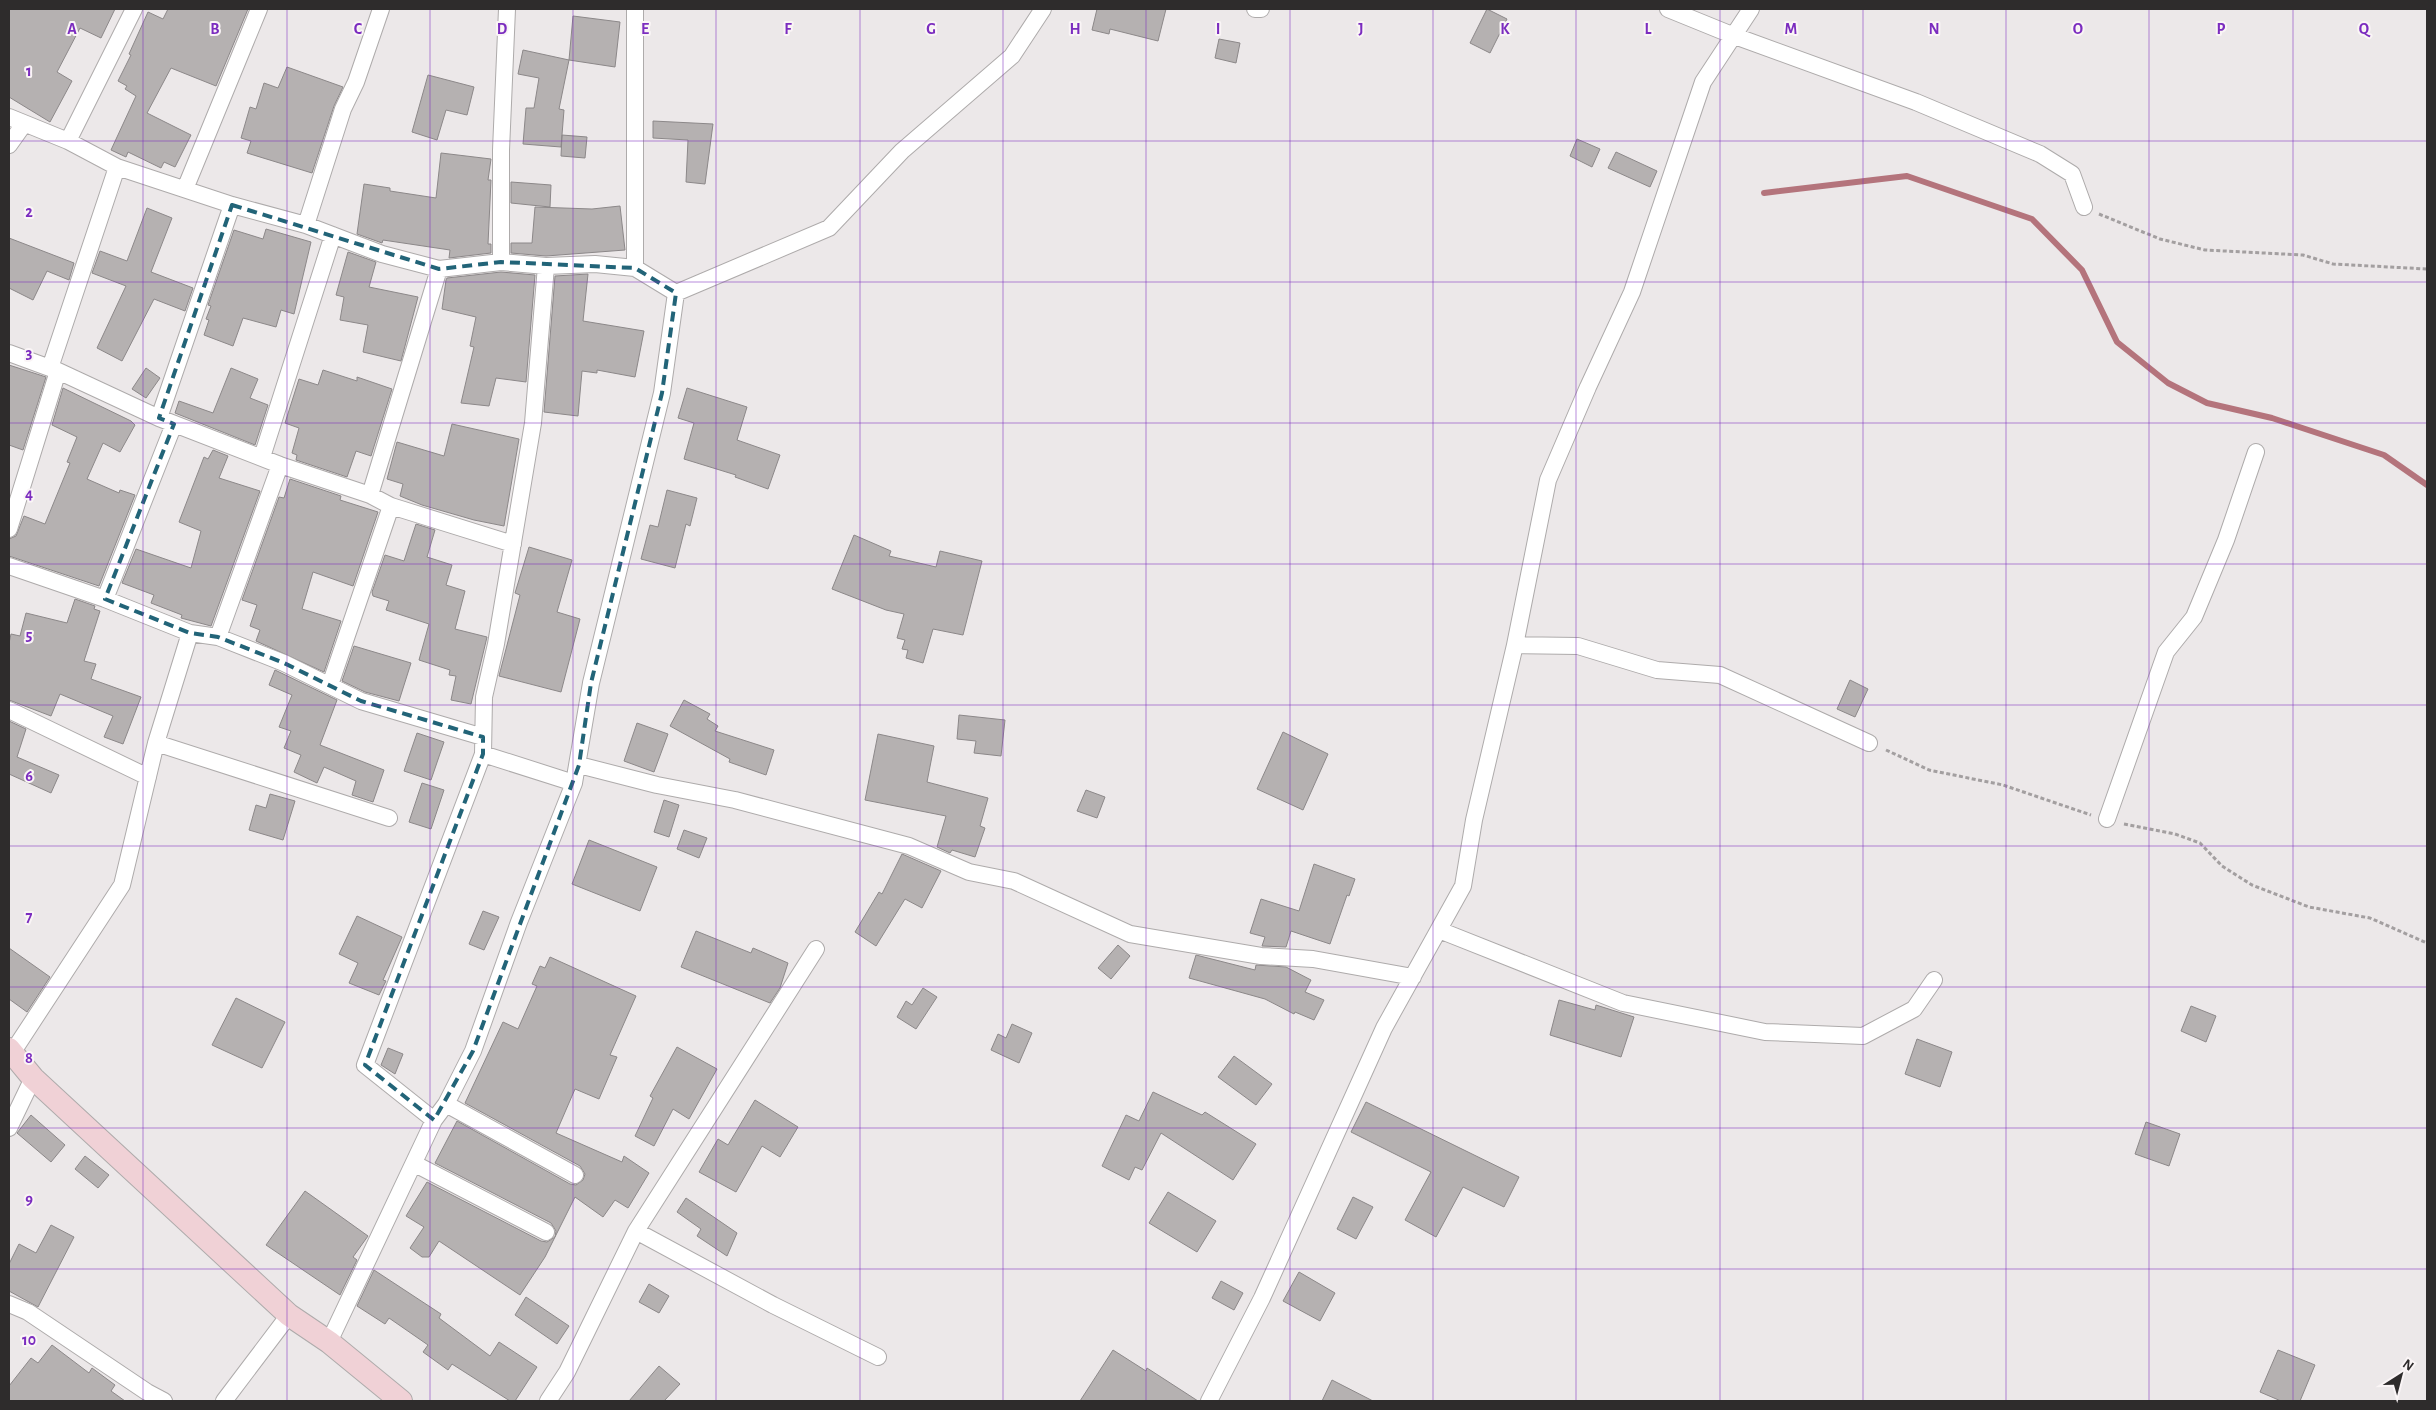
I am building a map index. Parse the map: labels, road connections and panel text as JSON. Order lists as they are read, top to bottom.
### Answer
{
  "north": "top right",
  "grid": {
    "columns": [
      "A",
      "B",
      "C",
      "D",
      "E",
      "F",
      "G",
      "H",
      "I",
      "J",
      "K",
      "L",
      "M",
      "N",
      "O",
      "P",
      "Q"
    ],
    "rows": [
      "1",
      "2",
      "3",
      "4",
      "5",
      "6",
      "7",
      "8",
      "9",
      "10"
    ]
  }
}
